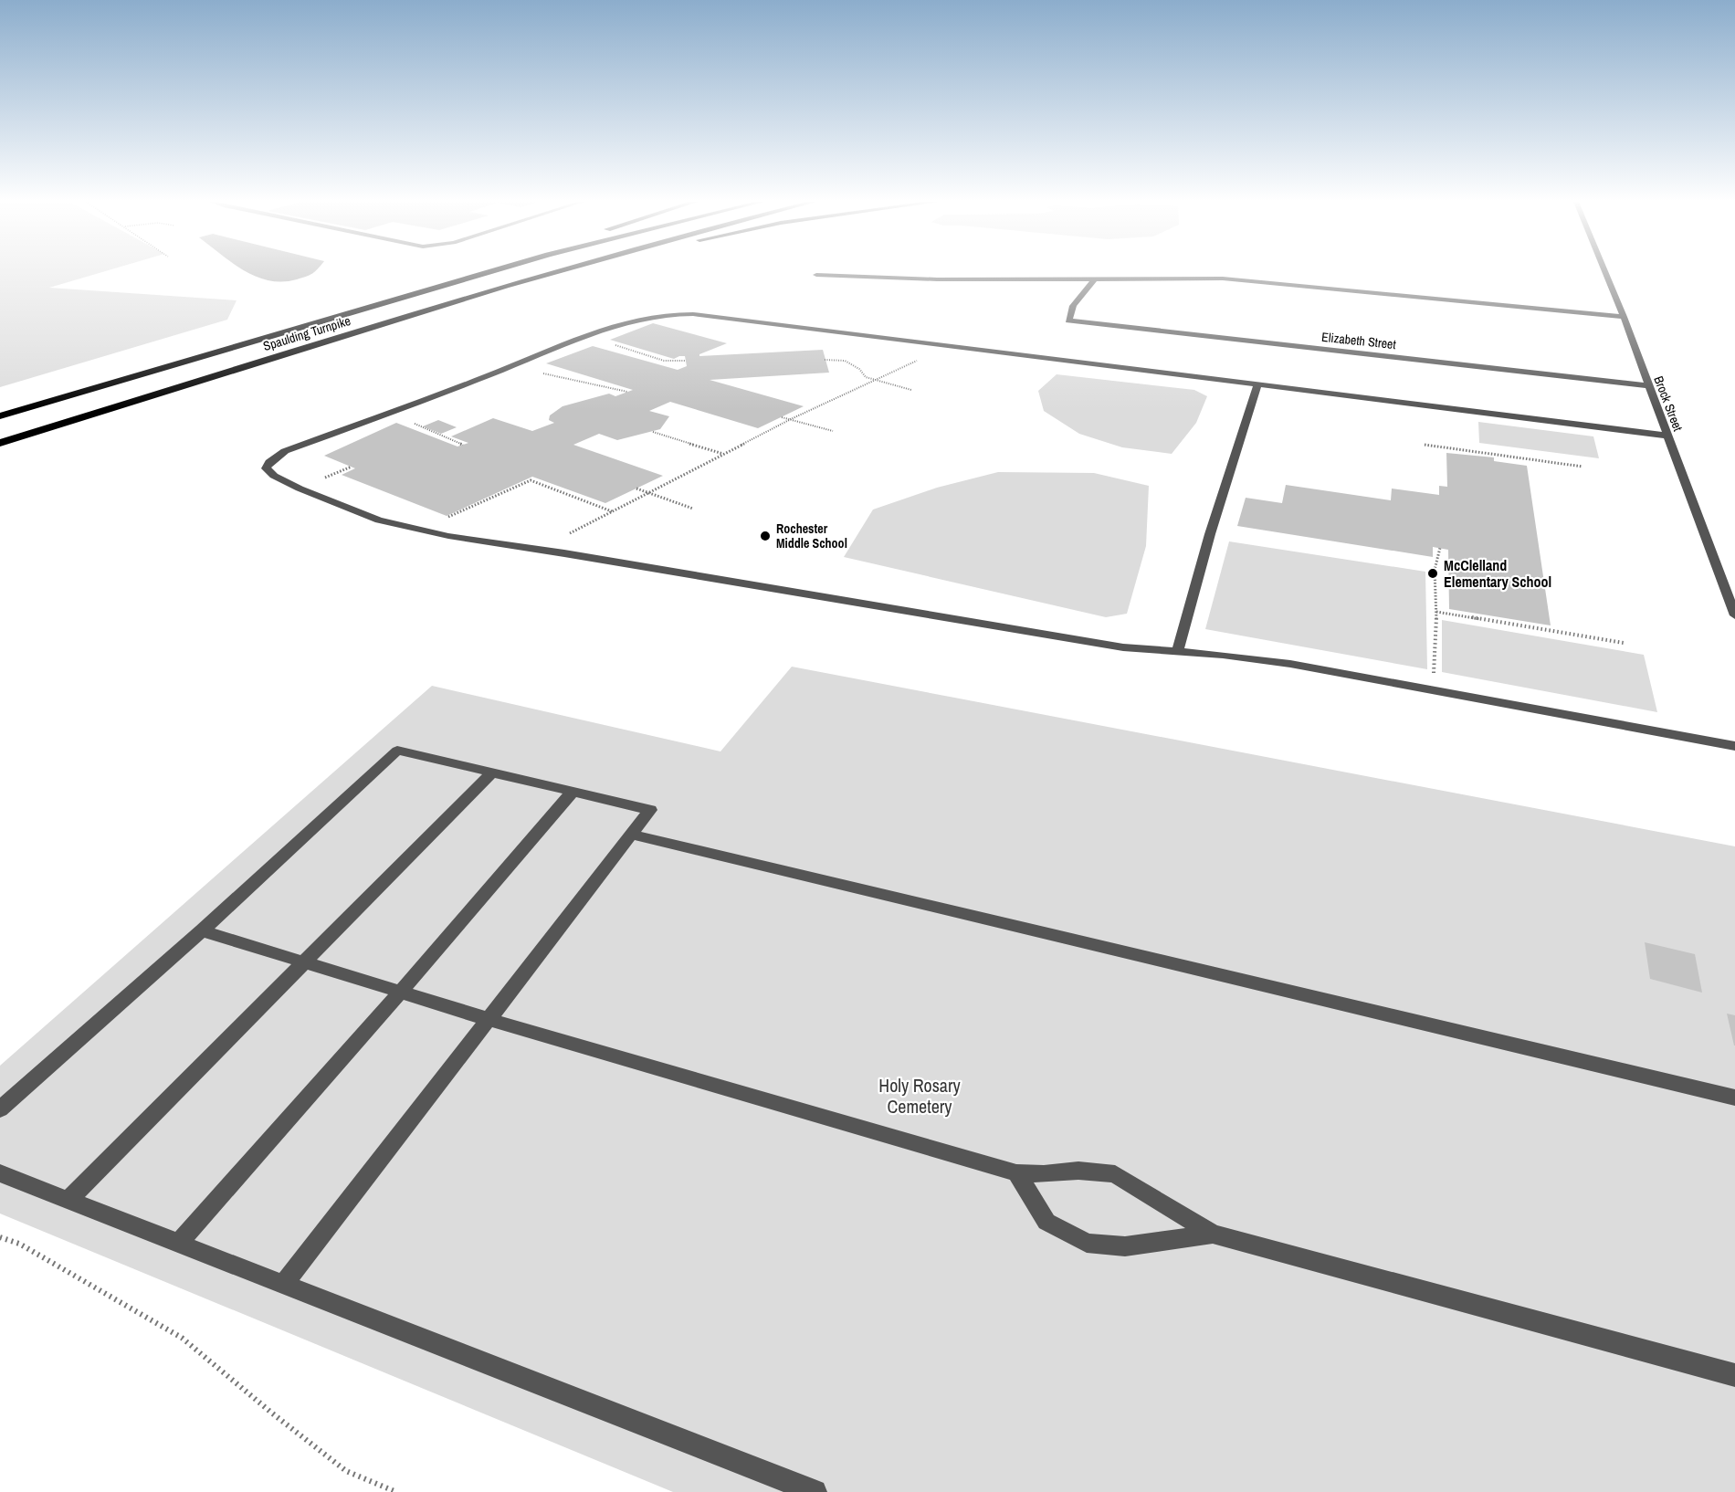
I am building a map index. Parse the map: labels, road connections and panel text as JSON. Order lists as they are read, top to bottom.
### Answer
{
  "streets": {
    "highway": ["Spaulding Turnpike"],
    "street": ["Elizabeth Street", "Brock Street"]
  },
  "crossings": [
    ["Elizabeth Street", "Brock Street"]
  ],
  "parks": ["Holy Rosary Cemetery"],
  "places": ["Rochester Middle School", "McClelland Elementary School"]
}
